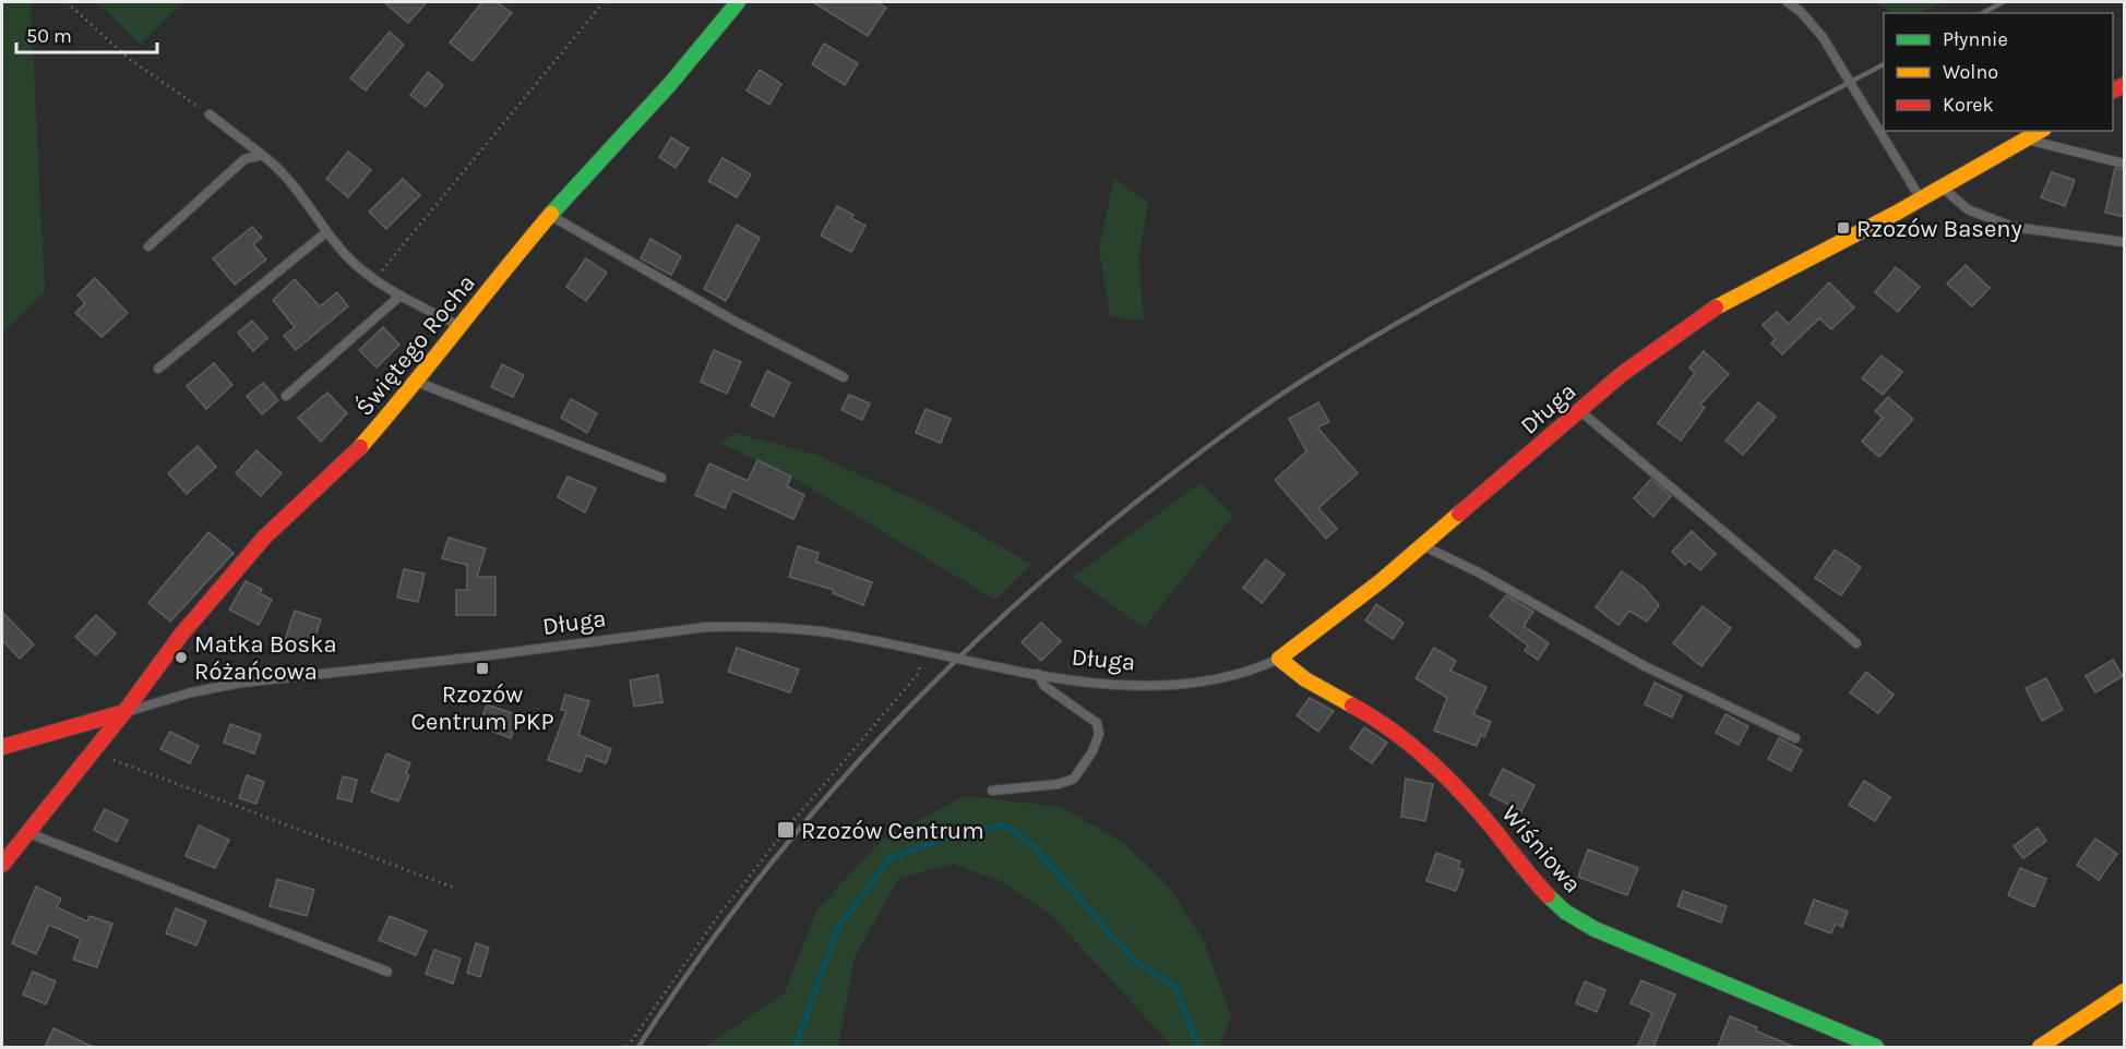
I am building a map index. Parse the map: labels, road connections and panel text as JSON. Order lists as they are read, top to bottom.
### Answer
{
  "streets": {
    "street": ["Świętego Rocha", "Długa", "Wiśniowa"]
  },
  "crossings": [
    ["Świętego Rocha", "Długa"],
    ["Długa", "Wiśniowa"]
  ],
  "places": {
    "transit": ["Rzozów Baseny", "Rzozów Centrum PKP", "Rzozów Centrum"],
    "other": ["Matka Boska Różańcowa"]
  },
  "legend": ["Płynnie", "Wolno", "Korek"],
  "scale_bar": "50 m"
}
